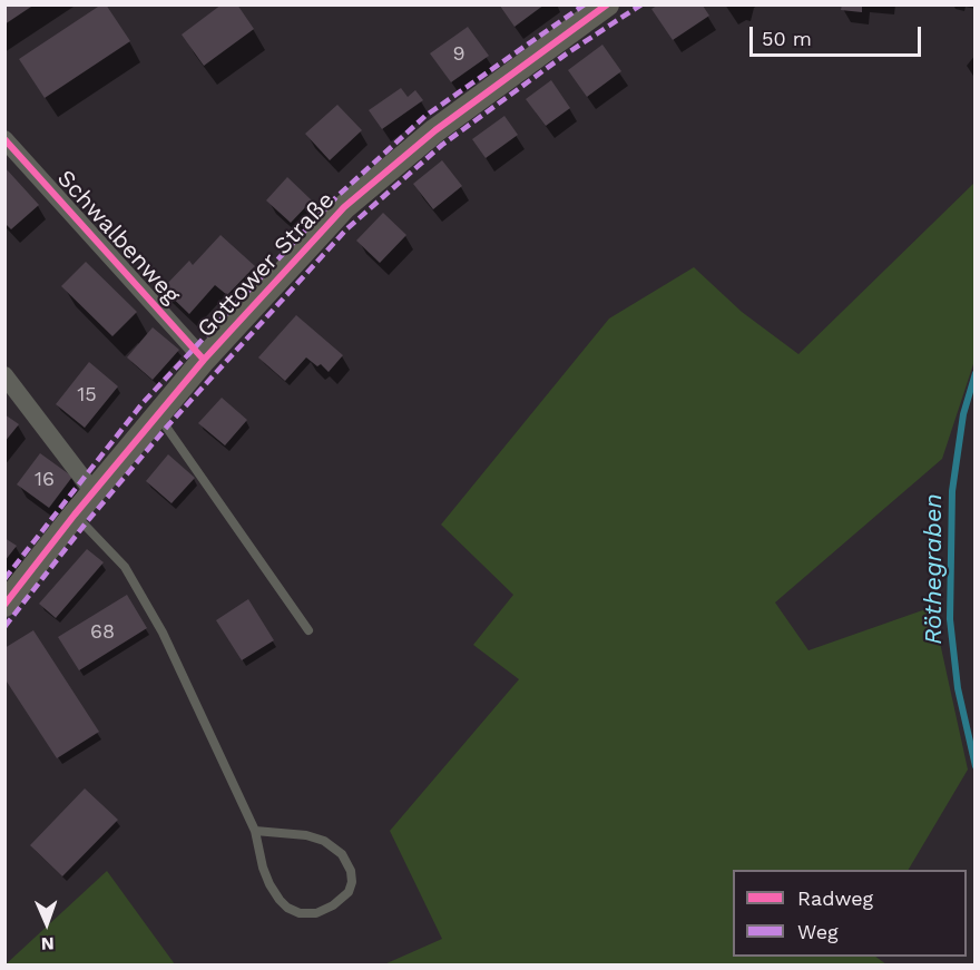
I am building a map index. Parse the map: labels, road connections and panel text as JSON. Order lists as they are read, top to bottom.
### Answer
{
  "streets": {
    "street": ["Schwalbenweg", "Gottower Straße"]
  },
  "crossings": [
    ["Schwalbenweg", "Gottower Straße"]
  ],
  "water": ["Röthegraben"],
  "house_numbers": [
    "9",
    "15",
    "16",
    "68"
  ],
  "legend": ["Radweg", "Weg"],
  "scale_bar": "50 m",
  "north": "bottom"
}
